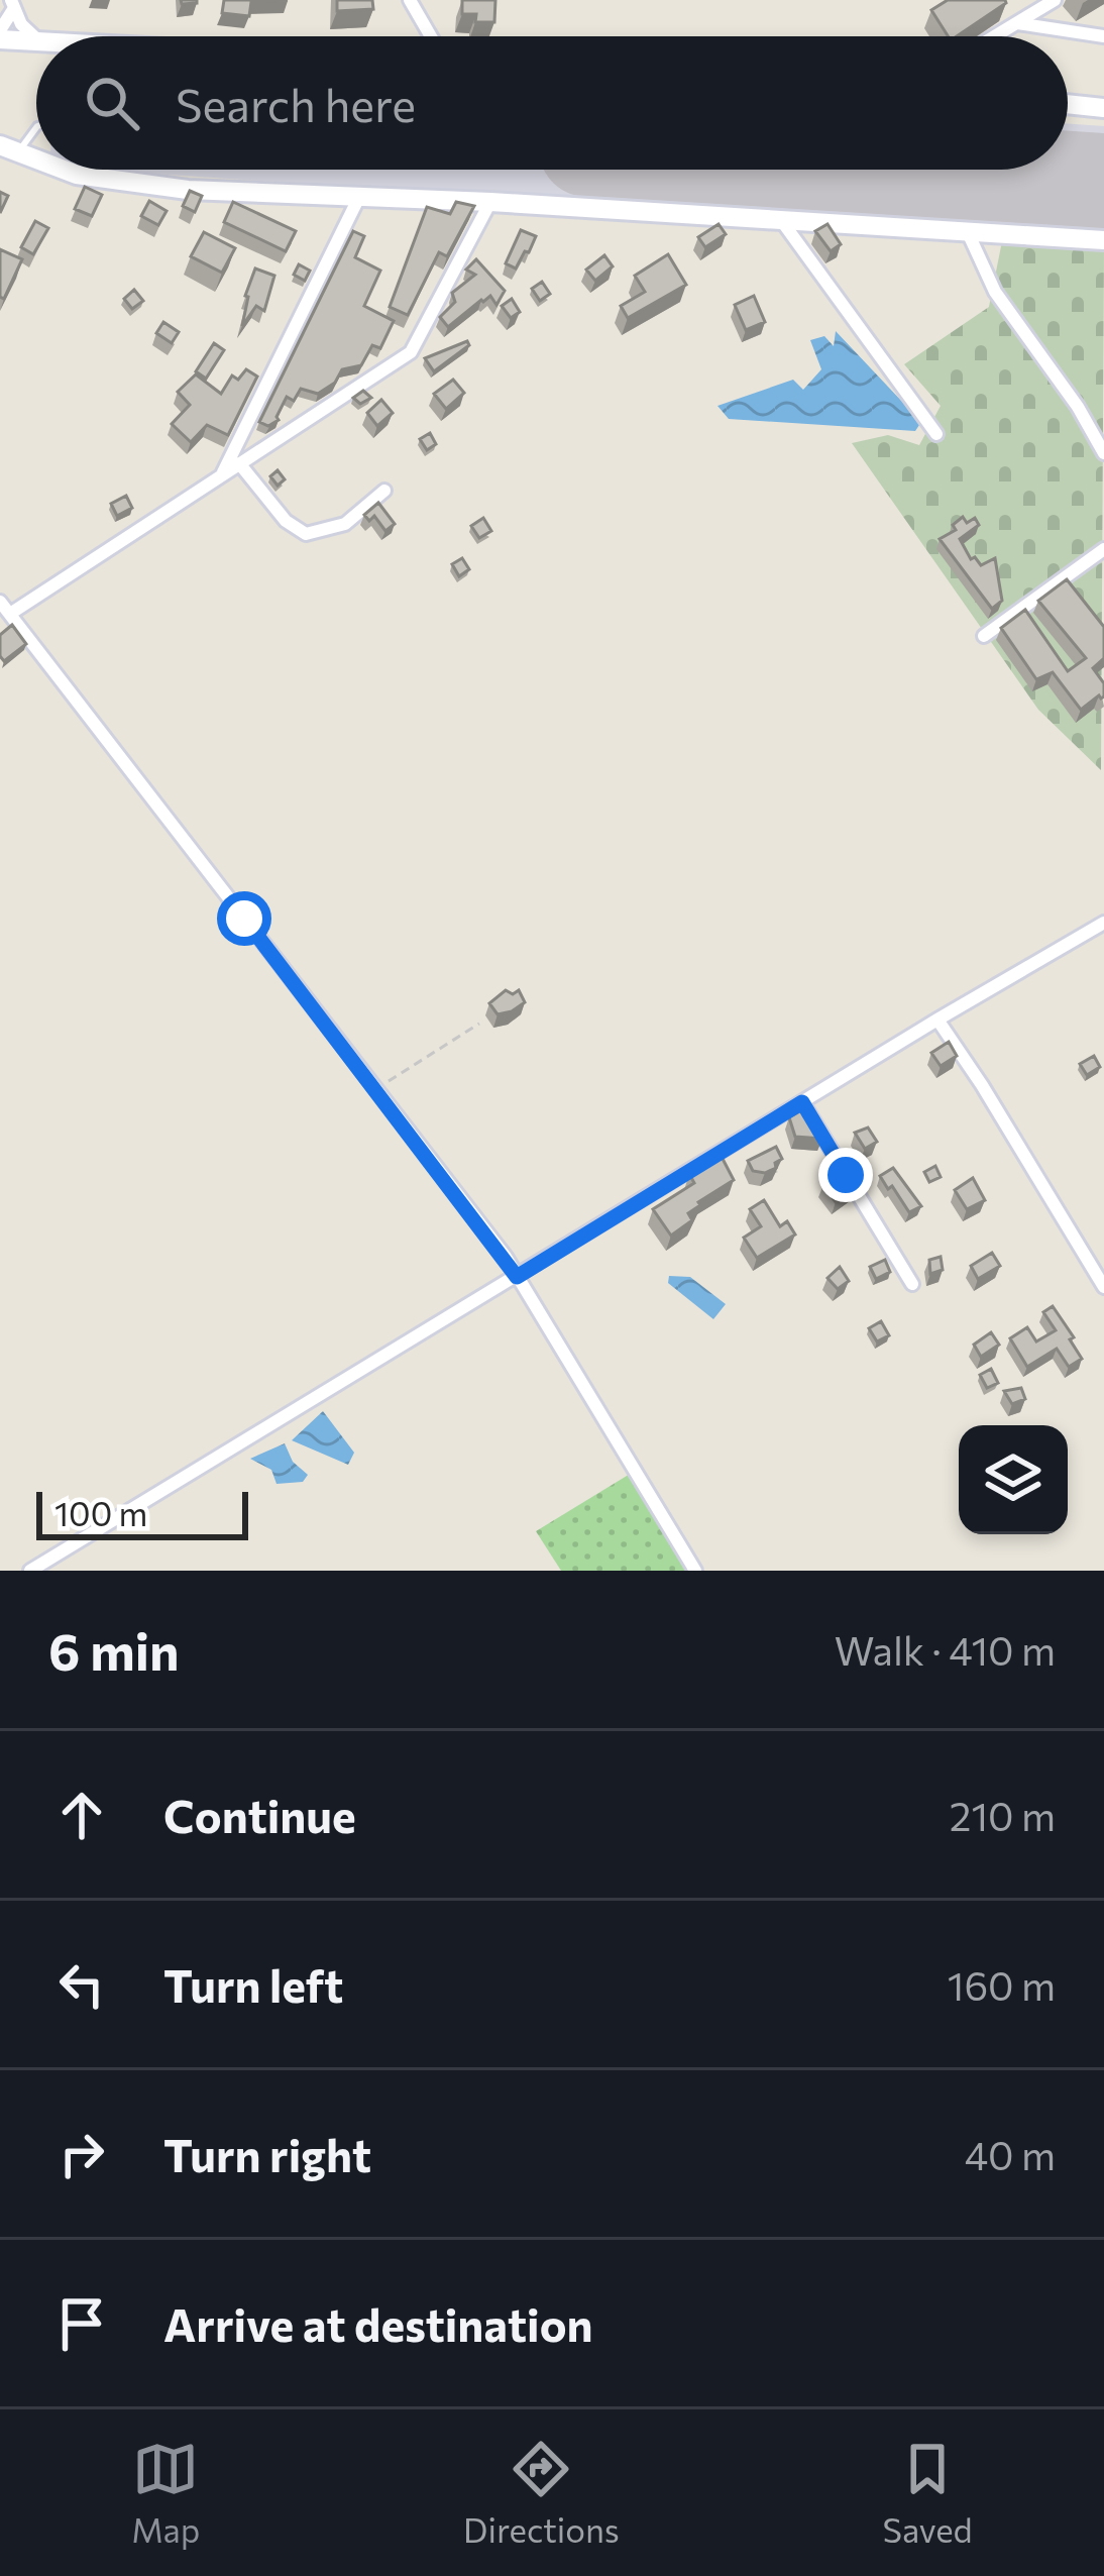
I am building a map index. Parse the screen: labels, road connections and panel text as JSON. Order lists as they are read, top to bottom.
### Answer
{
  "scale_bar": "100 m",
  "page": {
    "search": "Search here",
    "scale": "100 m",
    "heading": ["6 min", "Walk · 410 m"],
    "list": [
      ["Continue", "210 m"],
      ["Turn left", "160 m"],
      ["Turn right", "40 m"],
      "Arrive at destination"
    ],
    "nav": ["Map", "Directions", "Saved"]
  }
}
